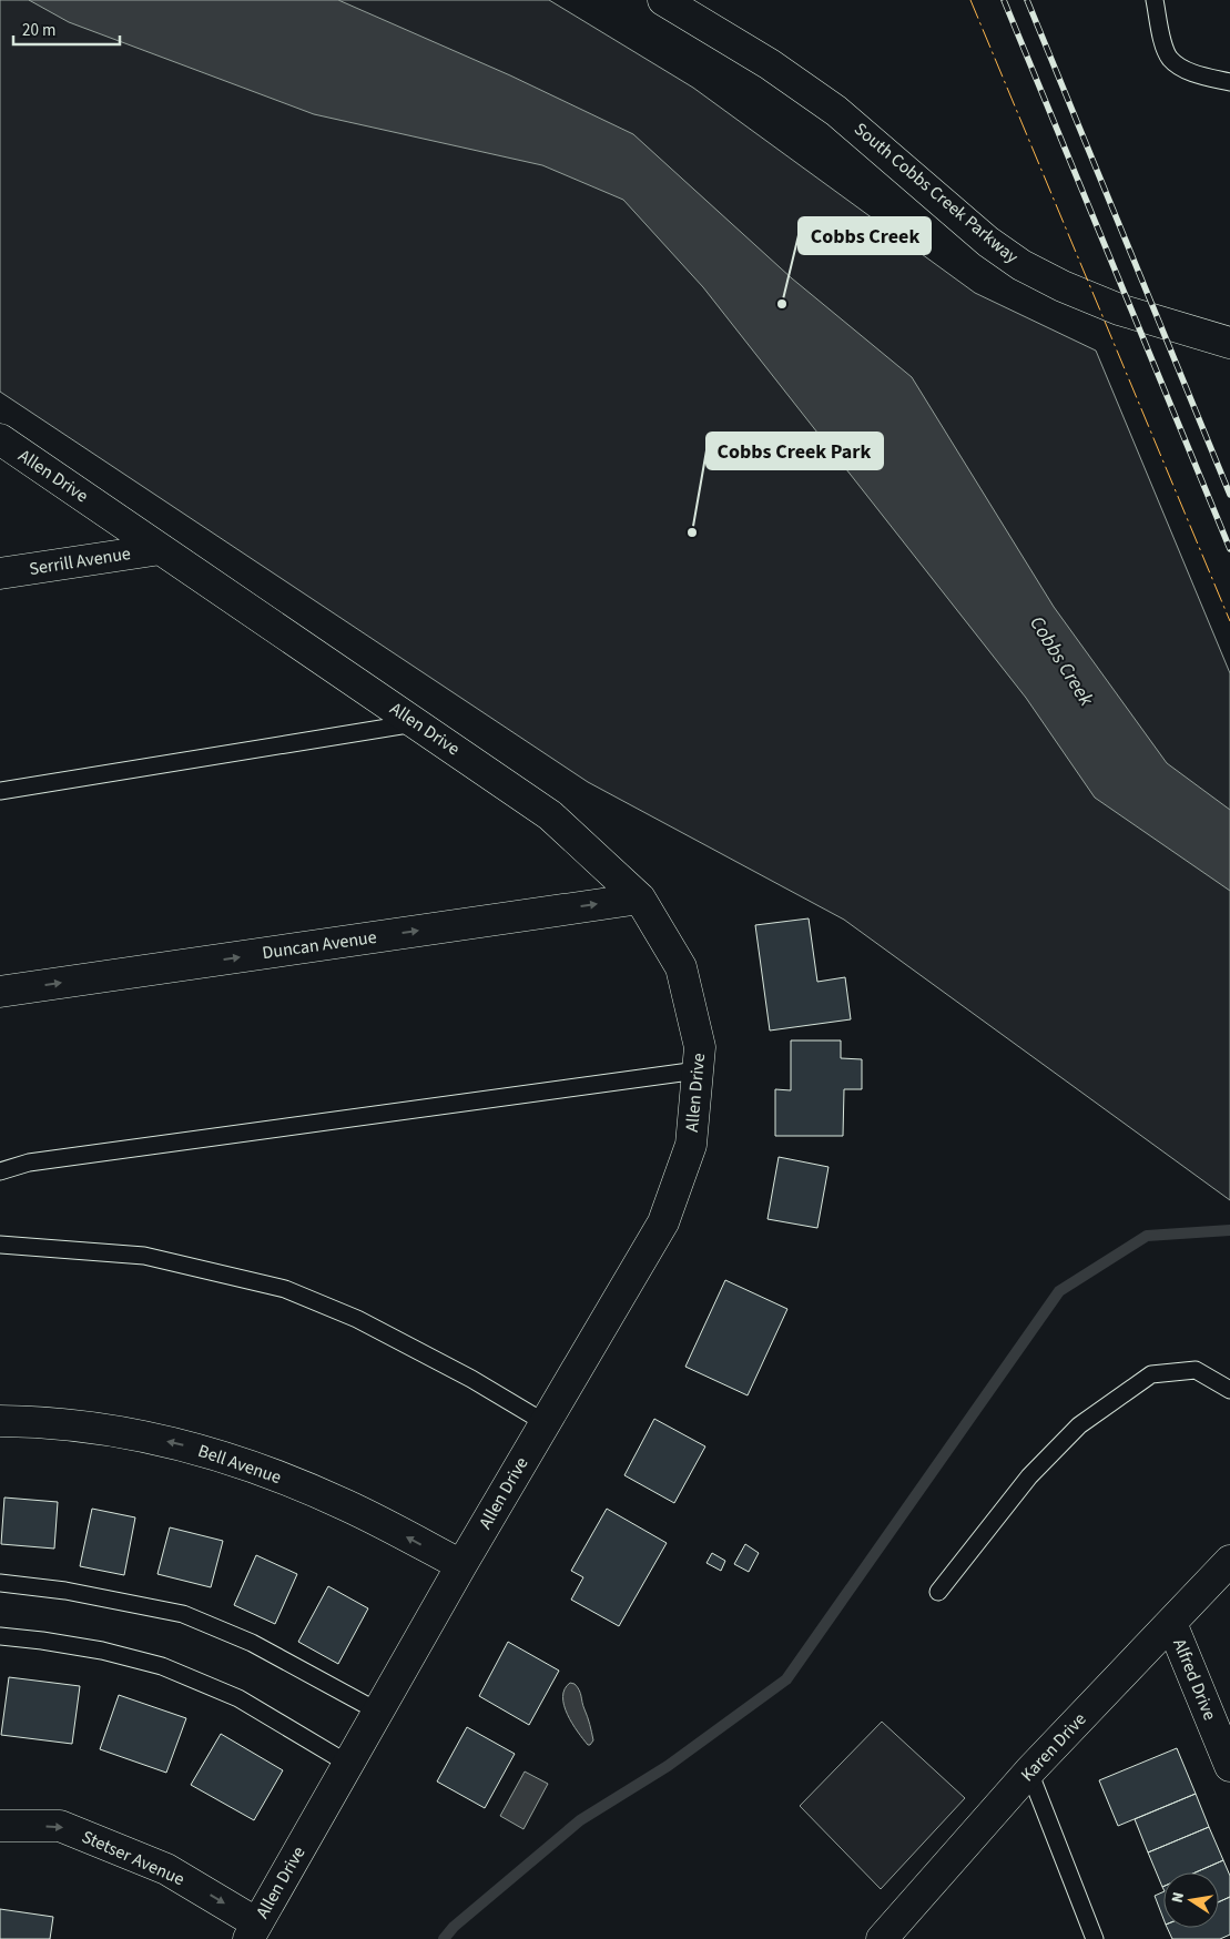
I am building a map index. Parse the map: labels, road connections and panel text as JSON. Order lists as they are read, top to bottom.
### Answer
{
  "streets": {
    "street": [
      "South Cobbs Creek Parkway",
      "Allen Drive",
      "Serrill Avenue",
      "Duncan Avenue",
      "Bell Avenue",
      "Alfred Drive",
      "Karen Drive",
      "Stetser Avenue"
    ]
  },
  "crossings": [
    ["Allen Drive", "Serrill Avenue"],
    ["Allen Drive", "Duncan Avenue"],
    ["Allen Drive", "Bell Avenue"],
    ["Allen Drive", "Stetser Avenue"],
    ["Alfred Drive", "Karen Drive"]
  ],
  "one_way": ["Duncan Avenue", "Bell Avenue", "Stetser Avenue"],
  "water": ["Cobbs Creek"],
  "places": ["Cobbs Creek", "Cobbs Creek Park"],
  "scale_bar": "20 m",
  "north": "left"
}
